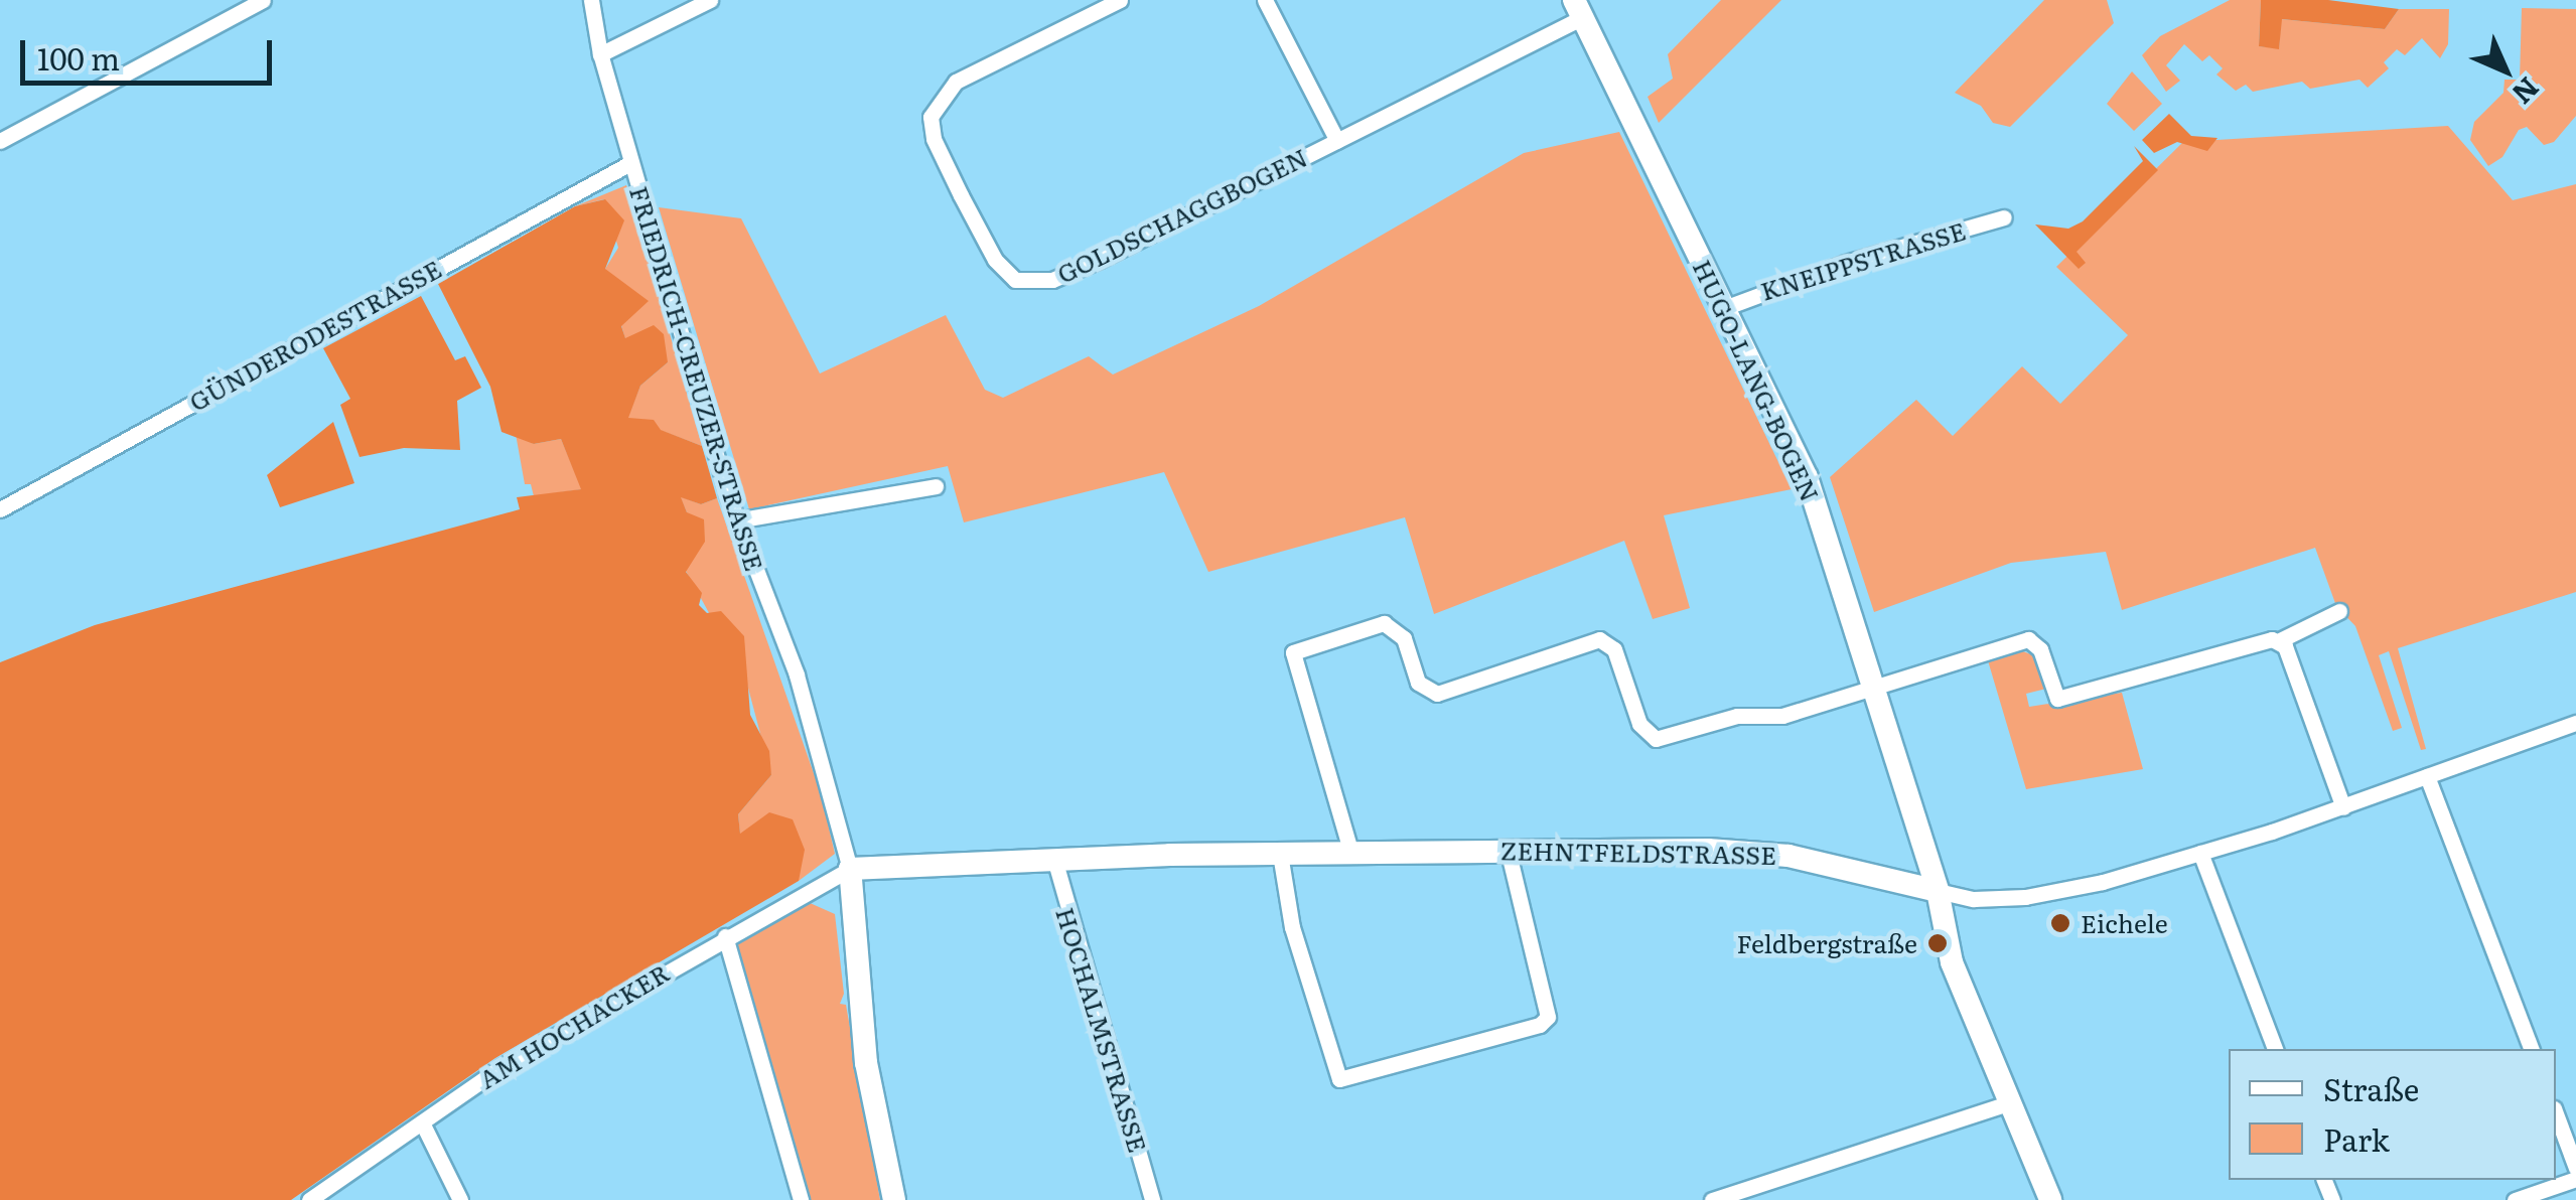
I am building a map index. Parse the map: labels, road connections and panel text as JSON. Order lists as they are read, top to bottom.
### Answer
{
  "streets": {
    "street": [
      "GOLDSCHAGGBOGEN",
      "KNEIPPSTRASSE",
      "GÜNDERODESTRASSE",
      "FRIEDRICH-CREUZER-STRASSE",
      "HUGO-LANG-BOGEN",
      "ZEHNTFELDSTRASSE",
      "AM HOCHACKER",
      "HOCHALMSTRASSE"
    ]
  },
  "crossings": [
    ["GOLDSCHAGGBOGEN", "HUGO-LANG-BOGEN"],
    ["KNEIPPSTRASSE", "HUGO-LANG-BOGEN"],
    ["GÜNDERODESTRASSE", "FRIEDRICH-CREUZER-STRASSE"],
    ["FRIEDRICH-CREUZER-STRASSE", "ZEHNTFELDSTRASSE"],
    ["FRIEDRICH-CREUZER-STRASSE", "AM HOCHACKER"],
    ["HUGO-LANG-BOGEN", "ZEHNTFELDSTRASSE"],
    ["ZEHNTFELDSTRASSE", "AM HOCHACKER"],
    ["ZEHNTFELDSTRASSE", "HOCHALMSTRASSE"]
  ],
  "places": ["Eichele", "Feldbergstraße"],
  "legend": ["Straße", "Park"],
  "scale_bar": "100 m",
  "north": "bottom right"
}
